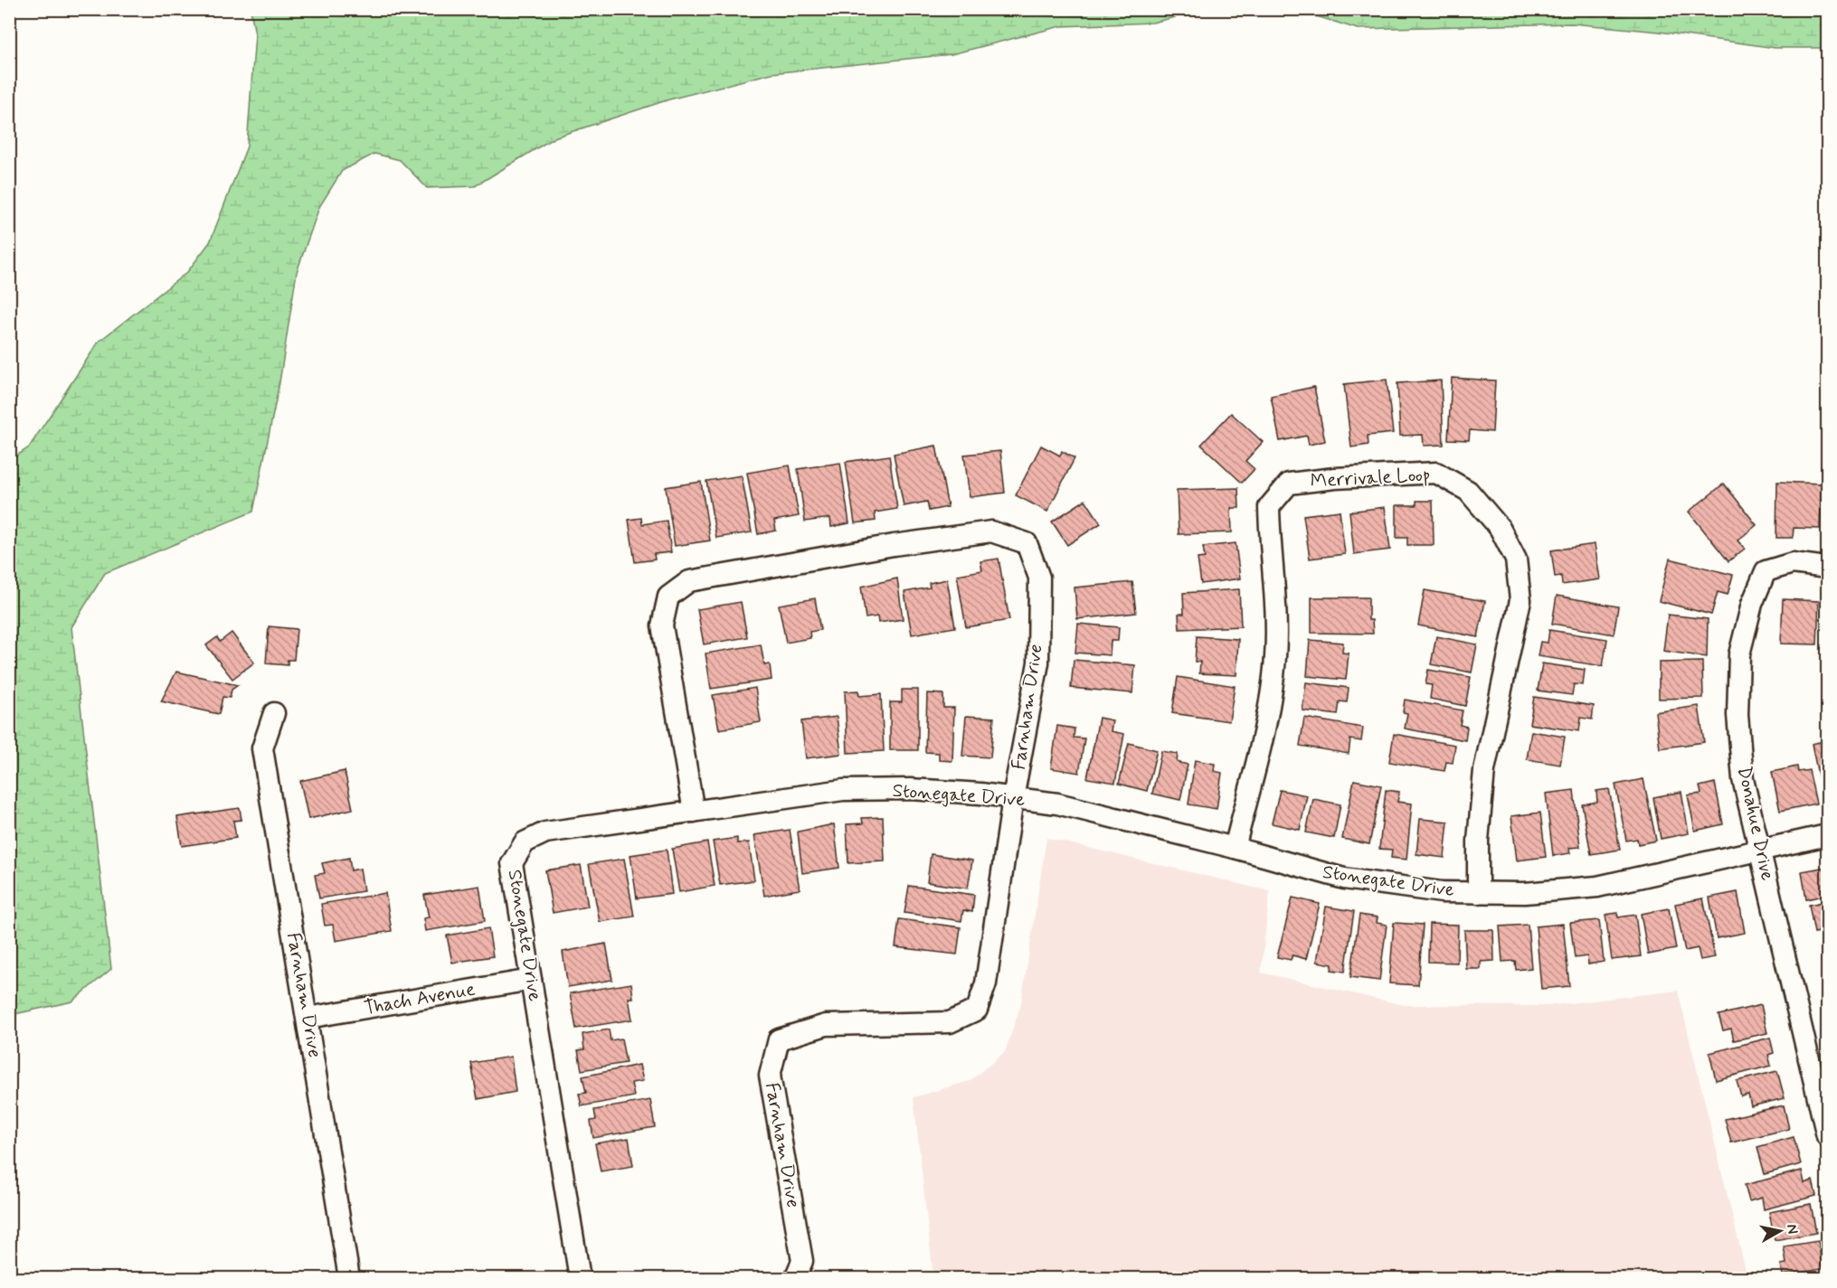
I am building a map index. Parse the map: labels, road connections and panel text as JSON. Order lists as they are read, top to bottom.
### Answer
{
  "streets": {
    "street": [
      "Merrivale Loop",
      "Farnham Drive",
      "Stonegate Drive",
      "Donahue Drive",
      "Thach Avenue"
    ]
  },
  "crossings": [
    ["Merrivale Loop", "Stonegate Drive"],
    ["Farnham Drive", "Stonegate Drive"],
    ["Farnham Drive", "Thach Avenue"],
    ["Stonegate Drive", "Donahue Drive"],
    ["Stonegate Drive", "Thach Avenue"]
  ],
  "north": "right"
}
